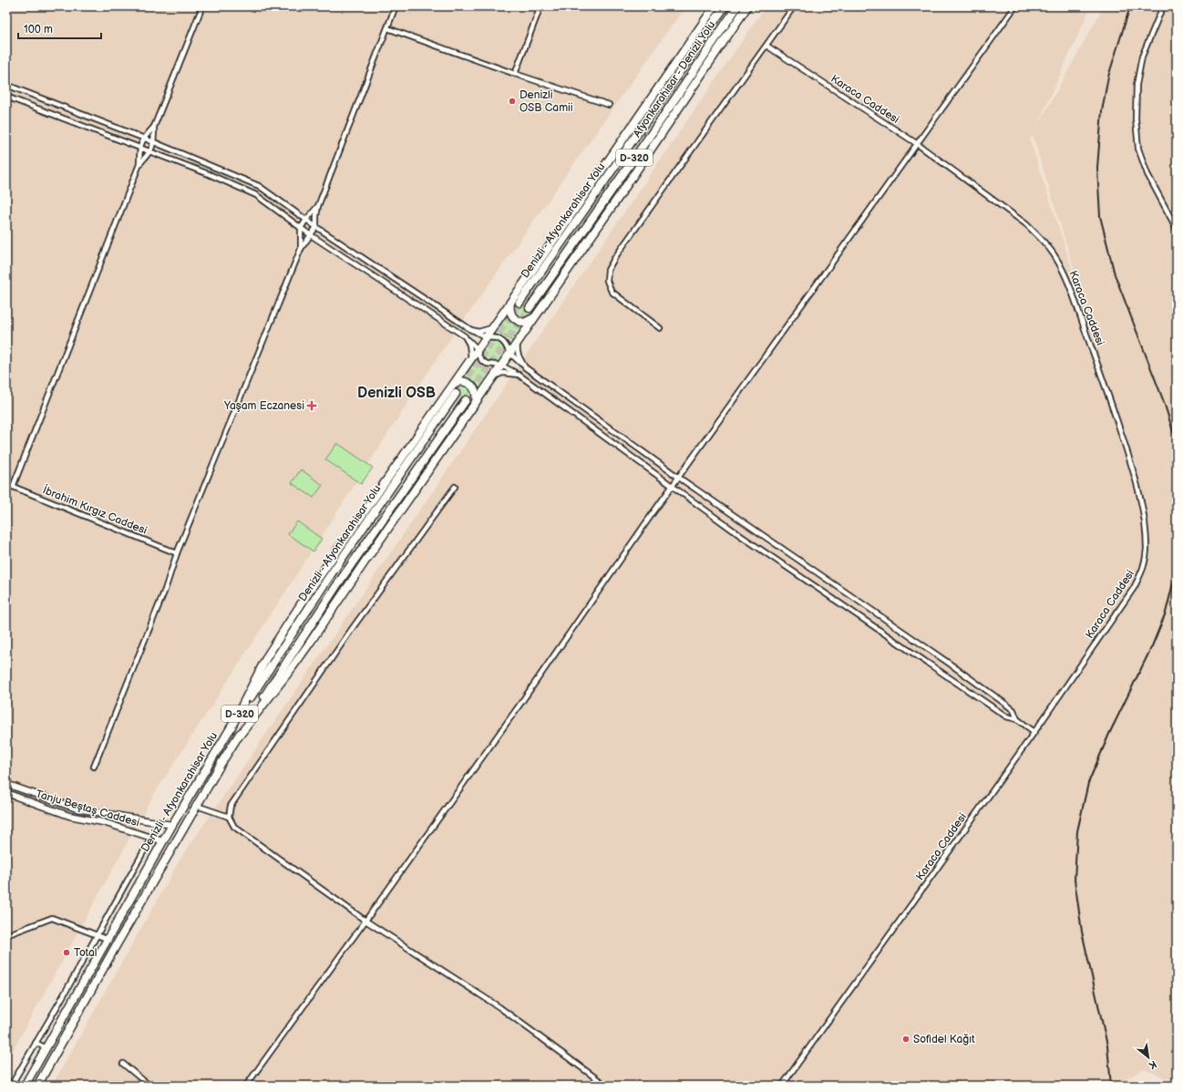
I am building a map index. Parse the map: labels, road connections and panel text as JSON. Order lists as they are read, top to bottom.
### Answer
{
  "streets": {
    "highway": ["Afyonkarahisar - Denizli Yolu", "D-320", "Denizli - Afyonkarahisar Yolu"],
    "street": ["Karaca Caddesi", "İbrahim Kırgız Caddesi", "Tanju Beştaş Caddesi"]
  },
  "crossings": [
    ["Denizli - Afyonkarahisar Yolu", "Tanju Beştaş Caddesi"]
  ],
  "districts": ["Denizli OSB"],
  "places": {
    "other": ["Denizli OSB Camii", "Total", "Sofidel Kağıt"],
    "health": ["Yaşam Eczanesi"]
  },
  "scale_bar": "100 m",
  "north": "bottom right"
}
